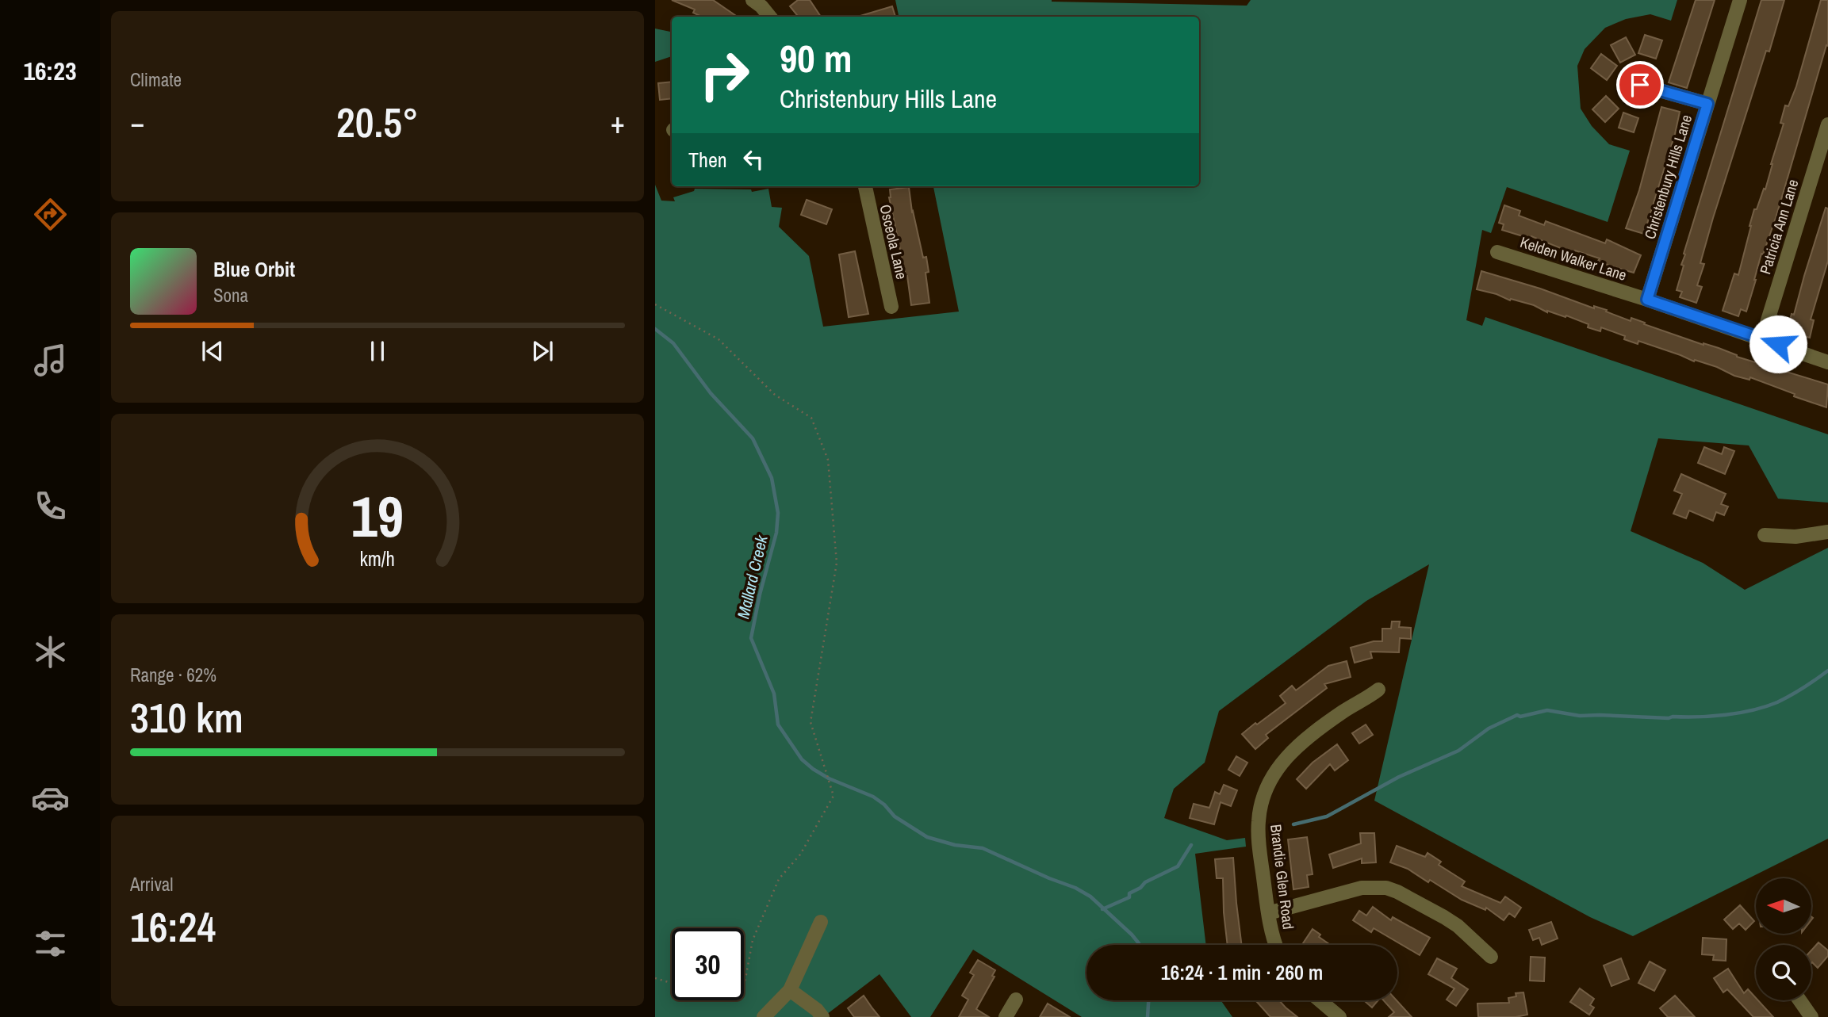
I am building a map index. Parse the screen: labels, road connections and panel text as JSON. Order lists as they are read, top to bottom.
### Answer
{
  "streets": {
    "street": [
      "Christenbury Hills Lane",
      "Patricia Ann Lane",
      "Osceola Lane",
      "Kelden Walker Lane",
      "Brandie Glen Road"
    ]
  },
  "crossings": [
    ["Christenbury Hills Lane", "Kelden Walker Lane"],
    ["Patricia Ann Lane", "Kelden Walker Lane"]
  ],
  "water": ["Mallard Creek"],
  "north": "left",
  "page": {
    "tabs": "16:23",
    "tile": [
      "Climate",
      ["Range · 62%", "310 km"],
      ["Arrival", "16:24"]
    ],
    "turn": ["90 m", "Christenbury Hills Lane"],
    "heat": ["−", "20.5°", "+"],
    "then": "Then",
    "song": ["Blue Orbit", "Sona"],
    "limit": "30",
    "trip": "16:24 · 1 min · 260 m",
    "gauge": ["19", "km/h"]
  }
}
